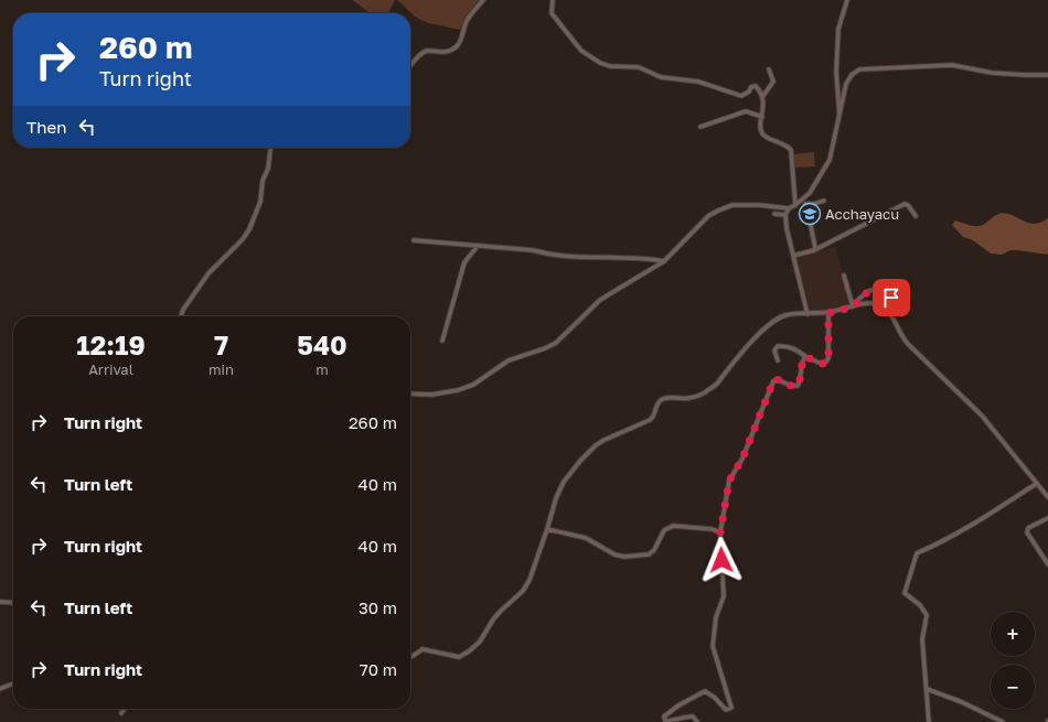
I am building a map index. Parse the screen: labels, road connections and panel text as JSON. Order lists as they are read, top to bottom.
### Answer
{
  "places": {
    "school or university": ["Acchayacu"]
  },
  "page": {
    "turn": ["260 m", "Turn right"],
    "then": "Then",
    "eta": [
      "12:19",
      "Arrival",
      "7",
      "min",
      "540",
      "m"
    ],
    "list": [
      {
        "name": "Turn right",
        "value": "260 m"
      },
      {
        "name": "Turn left",
        "value": "40 m"
      },
      {
        "name": "Turn right",
        "value": "40 m"
      },
      {
        "name": "Turn left",
        "value": "30 m"
      },
      {
        "name": "Turn right",
        "value": "70 m"
      }
    ],
    "map_buttons": ["+", "−"]
  }
}
